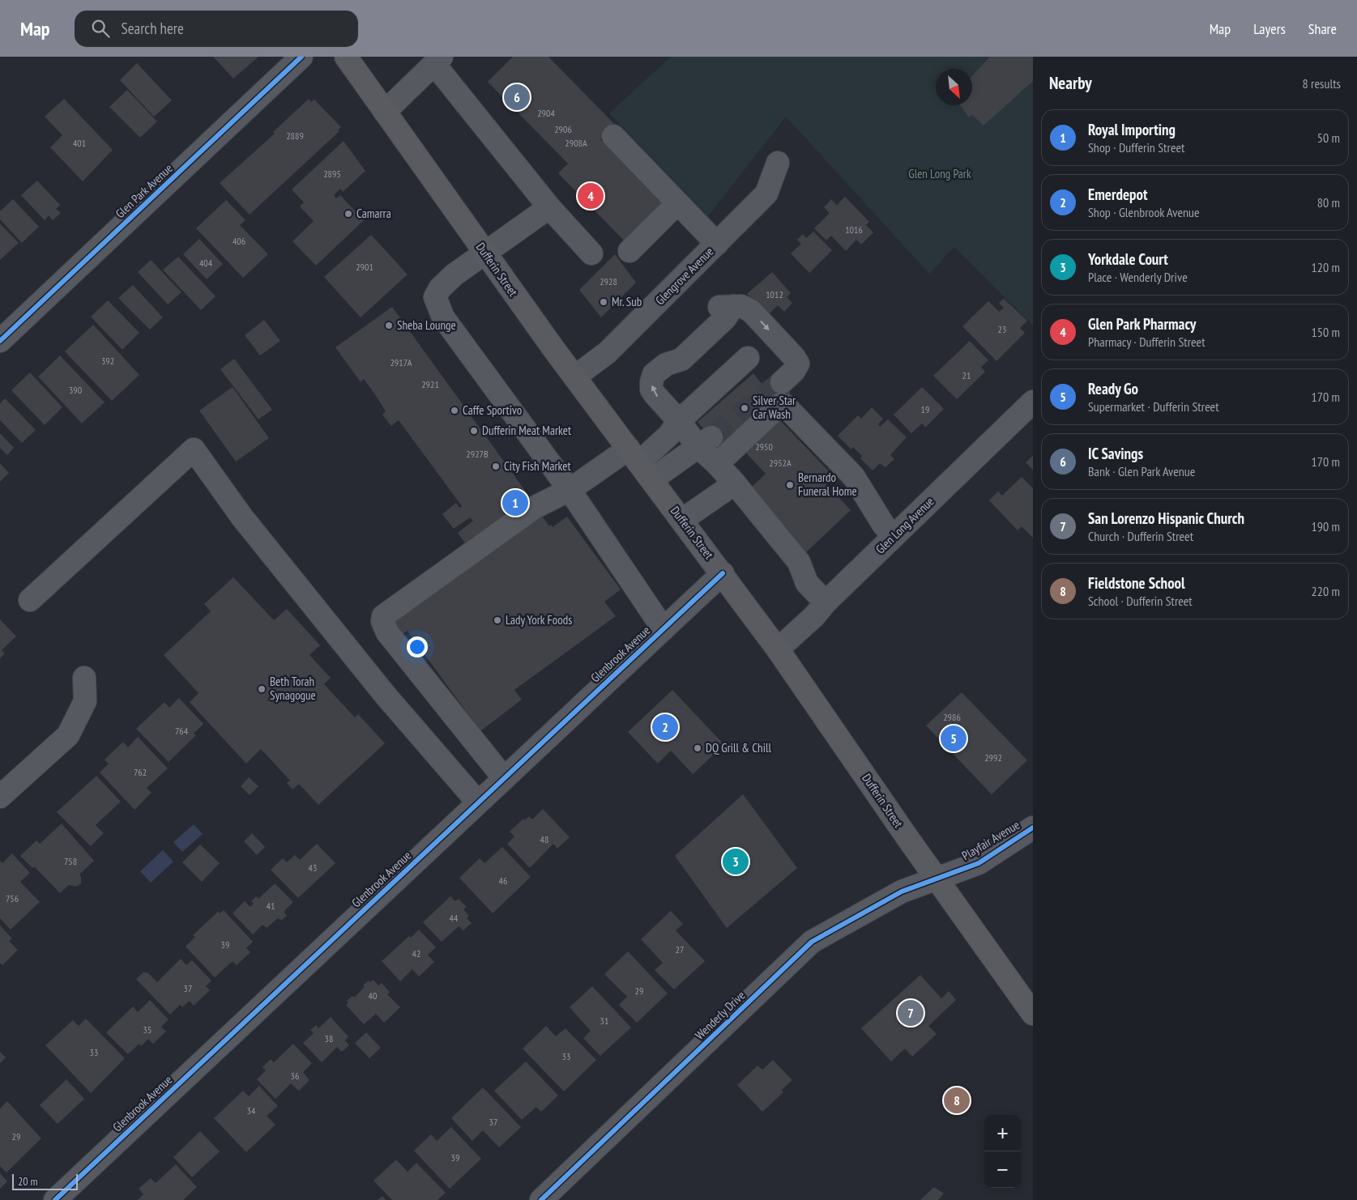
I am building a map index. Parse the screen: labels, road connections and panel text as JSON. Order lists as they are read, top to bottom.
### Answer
{
  "streets": {
    "main road": ["Dufferin Street"],
    "street": [
      "Glen Park Avenue",
      "Glengrove Avenue",
      "Glen Long Avenue",
      "Glenbrook Avenue",
      "Playfair Avenue",
      "Wenderly Drive"
    ]
  },
  "crossings": [
    ["Dufferin Street", "Glengrove Avenue"],
    ["Dufferin Street", "Glen Long Avenue"],
    ["Dufferin Street", "Glenbrook Avenue"],
    ["Dufferin Street", "Playfair Avenue"],
    ["Dufferin Street", "Wenderly Drive"],
    ["Playfair Avenue", "Wenderly Drive"]
  ],
  "parks": ["Glen Long Park"],
  "places": [
    "Camarra",
    "Mr. Sub",
    "Sheba Lounge",
    "Silver Star Car Wash",
    "Caffe Sportivo",
    "Dufferin Meat Market",
    "City Fish Market",
    "Bernardo Funeral Home",
    "Lady York Foods",
    "Beth Torah Synagogue",
    "DQ Grill & Chill"
  ],
  "house_numbers": [
    "2904",
    "2906",
    "2889",
    "401",
    "2908A",
    "2895",
    "1016",
    "406",
    "404",
    "2901",
    "2928",
    "1012",
    "23",
    "392",
    "2917A",
    "21",
    "2921",
    "390",
    "19",
    "2950",
    "2927B",
    "2952A",
    "2986",
    "764",
    "2992",
    "762",
    "48",
    "758",
    "43",
    "46",
    "756",
    "41",
    "44",
    "39",
    "27",
    "42",
    "37",
    "29",
    "40",
    "31",
    "35",
    "38",
    "33",
    "33",
    "36",
    "34",
    "37",
    "29",
    "39"
  ],
  "scale_bar": "20 m",
  "north": "bottom right",
  "page": {
    "header": "Map",
    "search": "Search here",
    "nav": ["Map", "Layers", "Share"],
    "heading": ["Nearby", "8 results"],
    "pins": [
      "6",
      "4",
      "1",
      "2",
      "5",
      "3",
      "7",
      "8"
    ],
    "list": [
      {
        "mark": "1",
        "name": "Royal Importing",
        "note": "Shop · Dufferin Street",
        "value": "50 m"
      },
      {
        "mark": "2",
        "name": "Emerdepot",
        "note": "Shop · Glenbrook Avenue",
        "value": "80 m"
      },
      {
        "mark": "3",
        "name": "Yorkdale Court",
        "note": "Place · Wenderly Drive",
        "value": "120 m"
      },
      {
        "mark": "4",
        "name": "Glen Park Pharmacy",
        "note": "Pharmacy · Dufferin Street",
        "value": "150 m"
      },
      {
        "mark": "5",
        "name": "Ready Go",
        "note": "Supermarket · Dufferin Street",
        "value": "170 m"
      },
      {
        "mark": "6",
        "name": "IC Savings",
        "note": "Bank · Glen Park Avenue",
        "value": "170 m"
      },
      {
        "mark": "7",
        "name": "San Lorenzo Hispanic Church",
        "note": "Church · Dufferin Street",
        "value": "190 m"
      },
      {
        "mark": "8",
        "name": "Fieldstone School",
        "note": "School · Dufferin Street",
        "value": "220 m"
      }
    ],
    "map_buttons": ["+", "−"],
    "scale": "20 m"
  }
}
